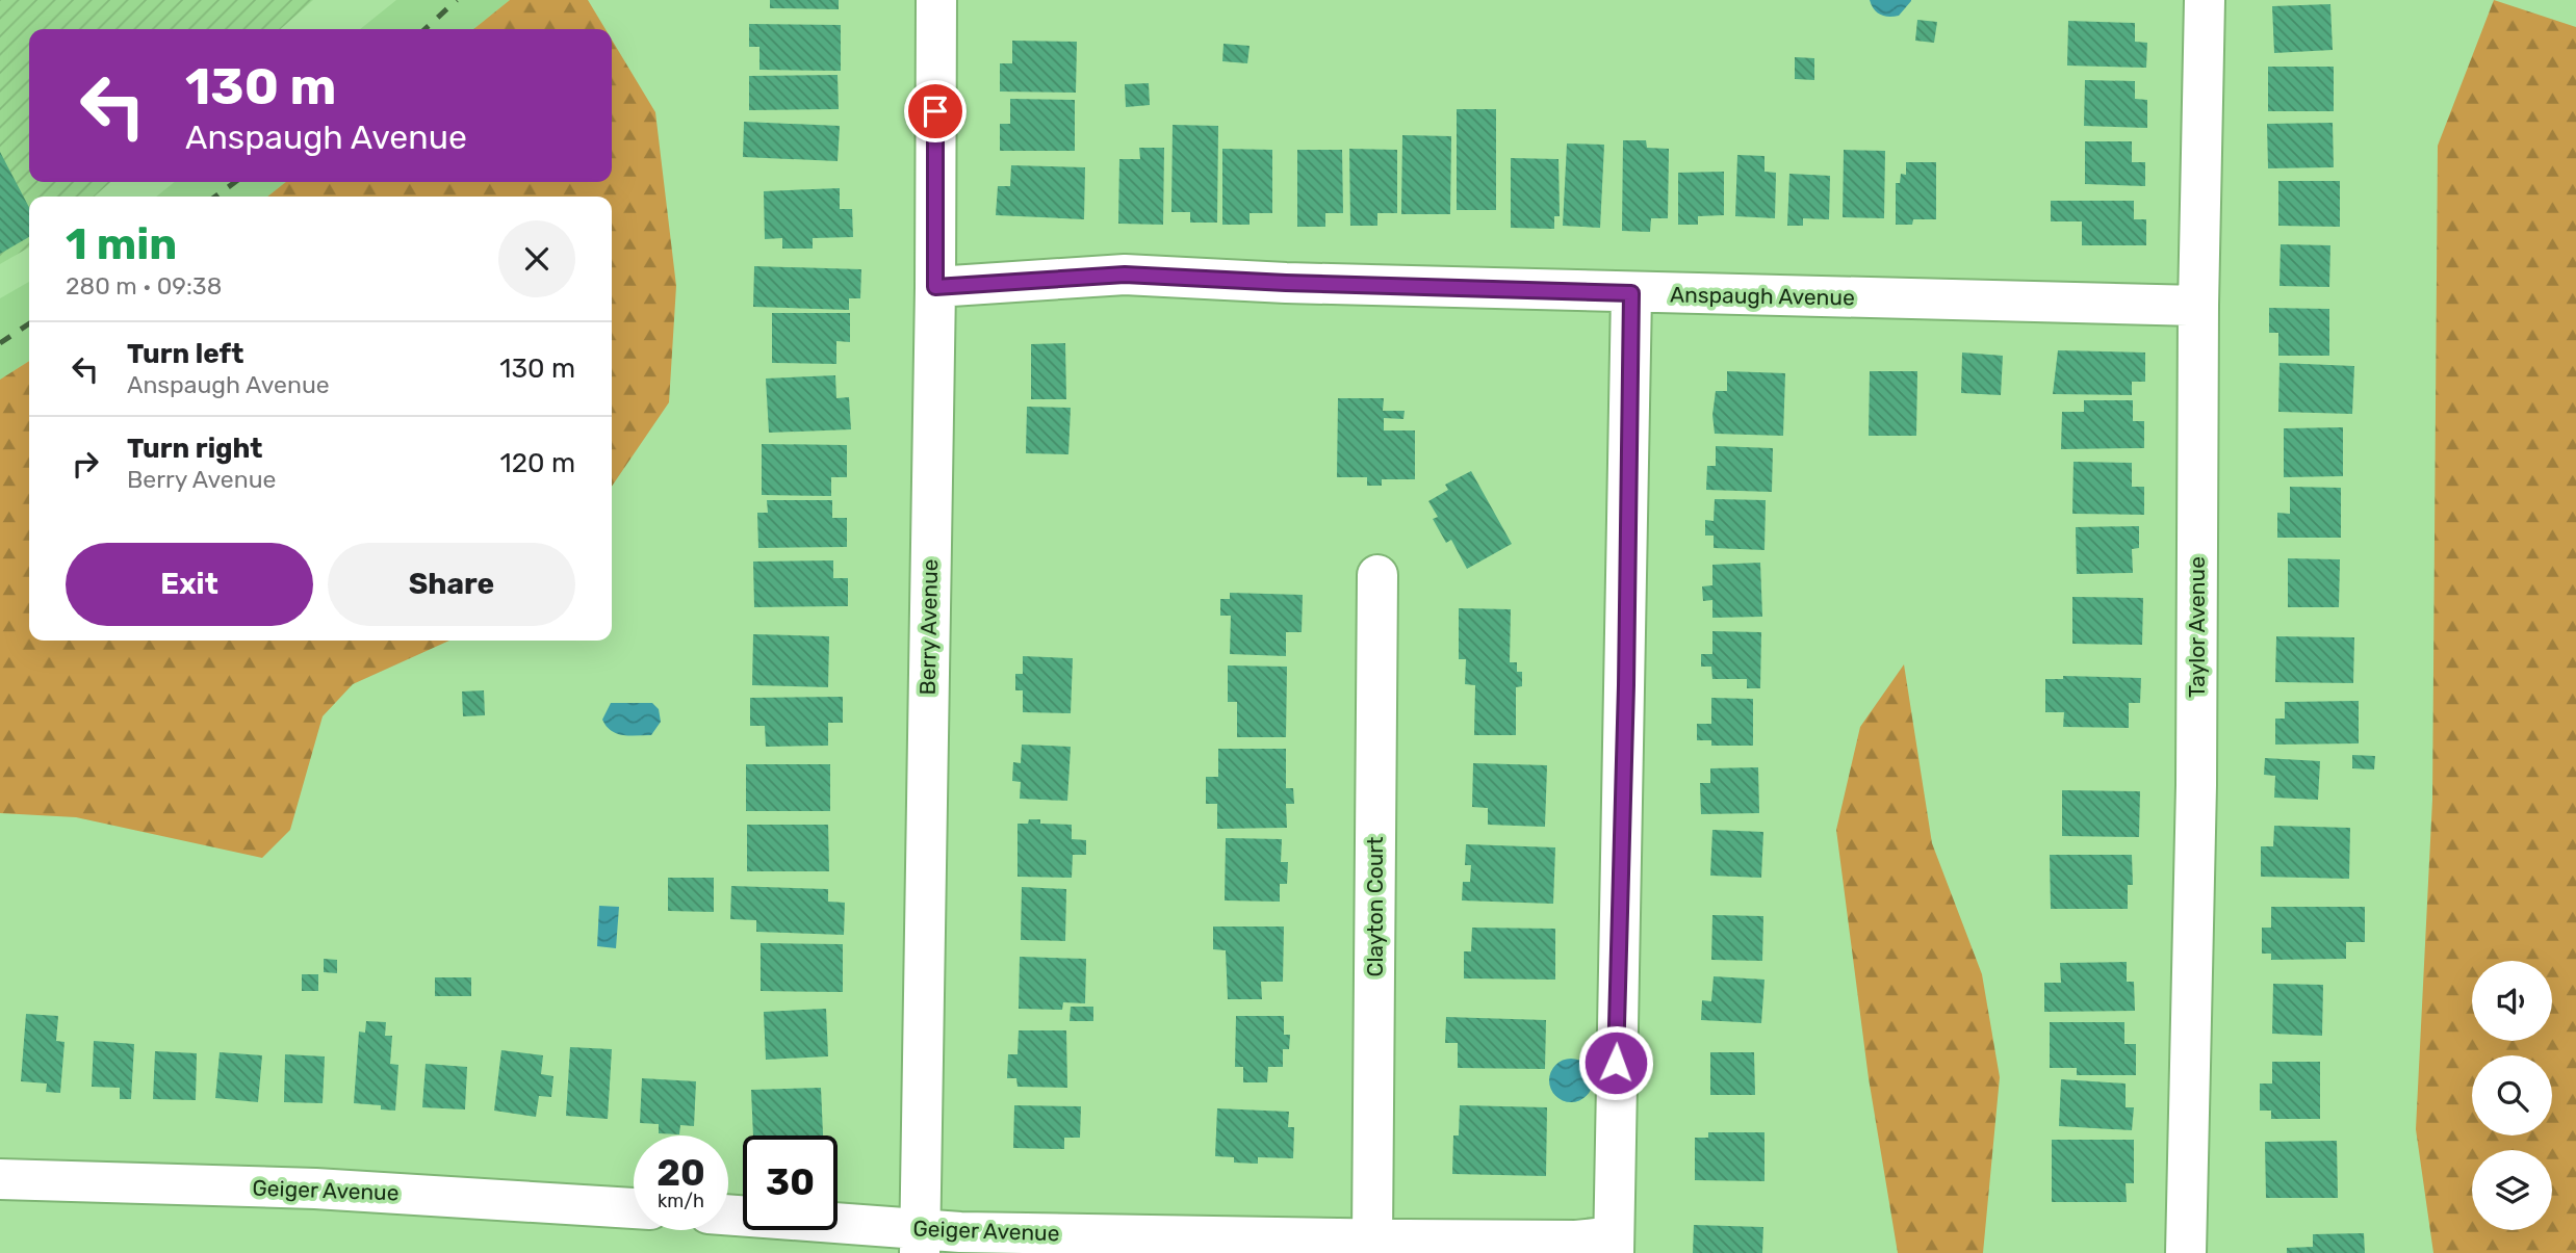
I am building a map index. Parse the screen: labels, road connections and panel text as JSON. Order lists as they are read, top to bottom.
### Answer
{
  "streets": {
    "street": [
      "Anspaugh Avenue",
      "Berry Avenue",
      "Taylor Avenue",
      "Clayton Court",
      "Geiger Avenue"
    ]
  },
  "crossings": [
    ["Anspaugh Avenue", "Berry Avenue"],
    ["Anspaugh Avenue", "Taylor Avenue"],
    ["Berry Avenue", "Geiger Avenue"],
    ["Clayton Court", "Geiger Avenue"]
  ],
  "page": {
    "turn": ["130 m", "Anspaugh Avenue"],
    "heading": ["1 min", "280 m · 09:38"],
    "list": [
      {
        "name": "Turn left",
        "note": "Anspaugh Avenue",
        "value": "130 m"
      },
      {
        "name": "Turn right",
        "note": "Berry Avenue",
        "value": "120 m"
      }
    ],
    "buttons": ["Exit", "Share"],
    "speed": "20 km/h",
    "limit": "30"
  }
}
